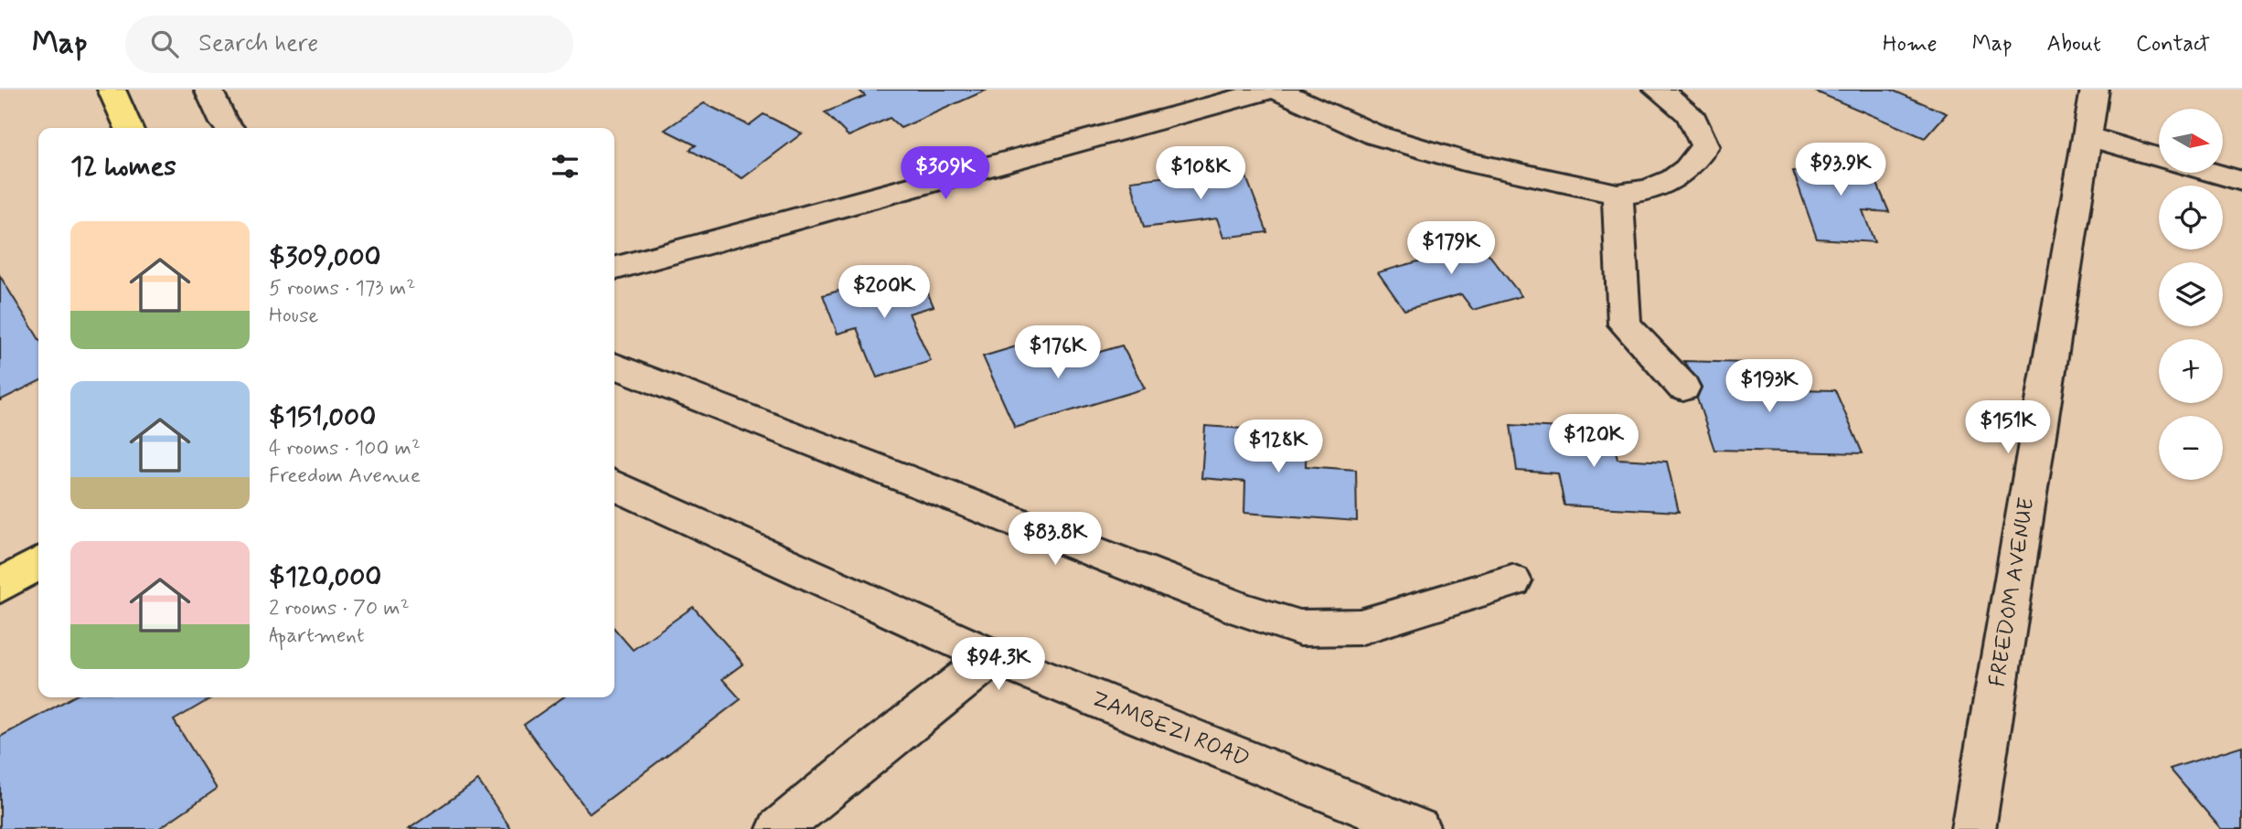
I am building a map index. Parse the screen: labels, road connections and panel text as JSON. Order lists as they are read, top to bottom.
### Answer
{
  "streets": {
    "street": ["FREEDOM AVENUE", "ZAMBEZI ROAD"]
  },
  "north": "right",
  "page": {
    "header": "Map",
    "search": "Search here",
    "nav": [
      "Home",
      "Map",
      "About",
      "Contact"
    ],
    "map_buttons": ["+", "−"],
    "heading": "12 homes",
    "price": [
      "$93.9K",
      "$309K",
      "$108K",
      "$179K",
      "$200K",
      "$176K",
      "$193K",
      "$151K",
      "$120K",
      "$128K",
      "$83.8K",
      "$94.3K"
    ],
    "list": [
      {
        "name": "$309,000",
        "note": "5 rooms · 173 m² · House"
      },
      {
        "name": "$151,000",
        "note": "4 rooms · 100 m² · Freedom Avenue"
      },
      {
        "name": "$120,000",
        "note": "2 rooms · 70 m² · Apartment"
      }
    ]
  }
}
